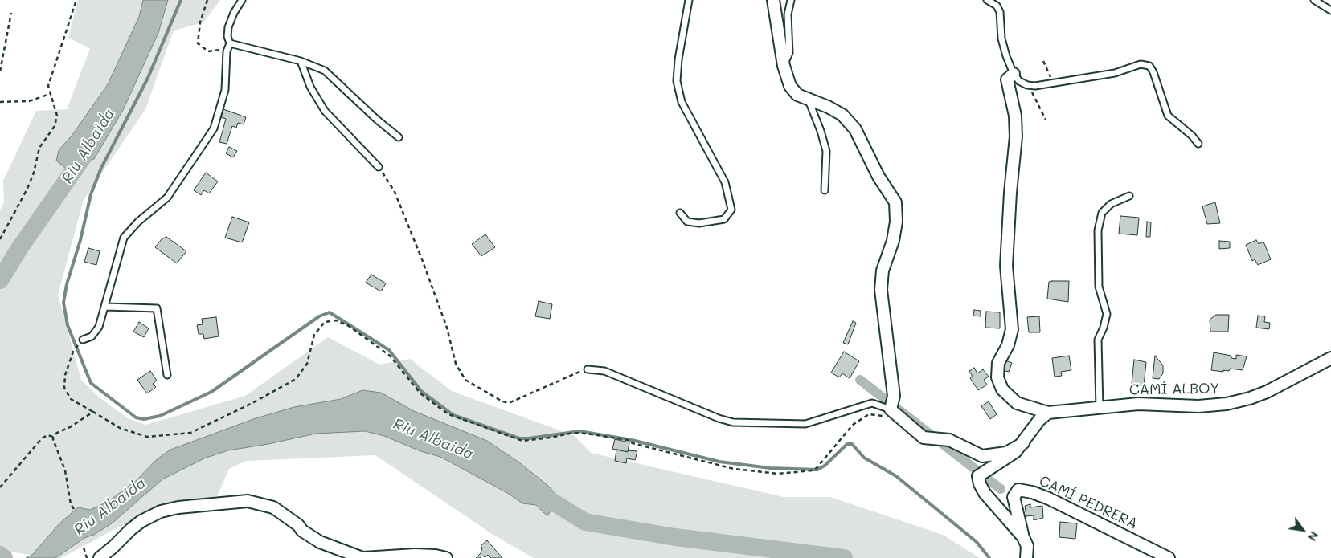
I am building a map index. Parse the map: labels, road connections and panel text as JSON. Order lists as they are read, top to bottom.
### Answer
{
  "streets": {
    "street": ["CAMÍ ALBOY", "CAMÍ PEDRERA"]
  },
  "water": ["Riu Albaida"],
  "north": "bottom right"
}
